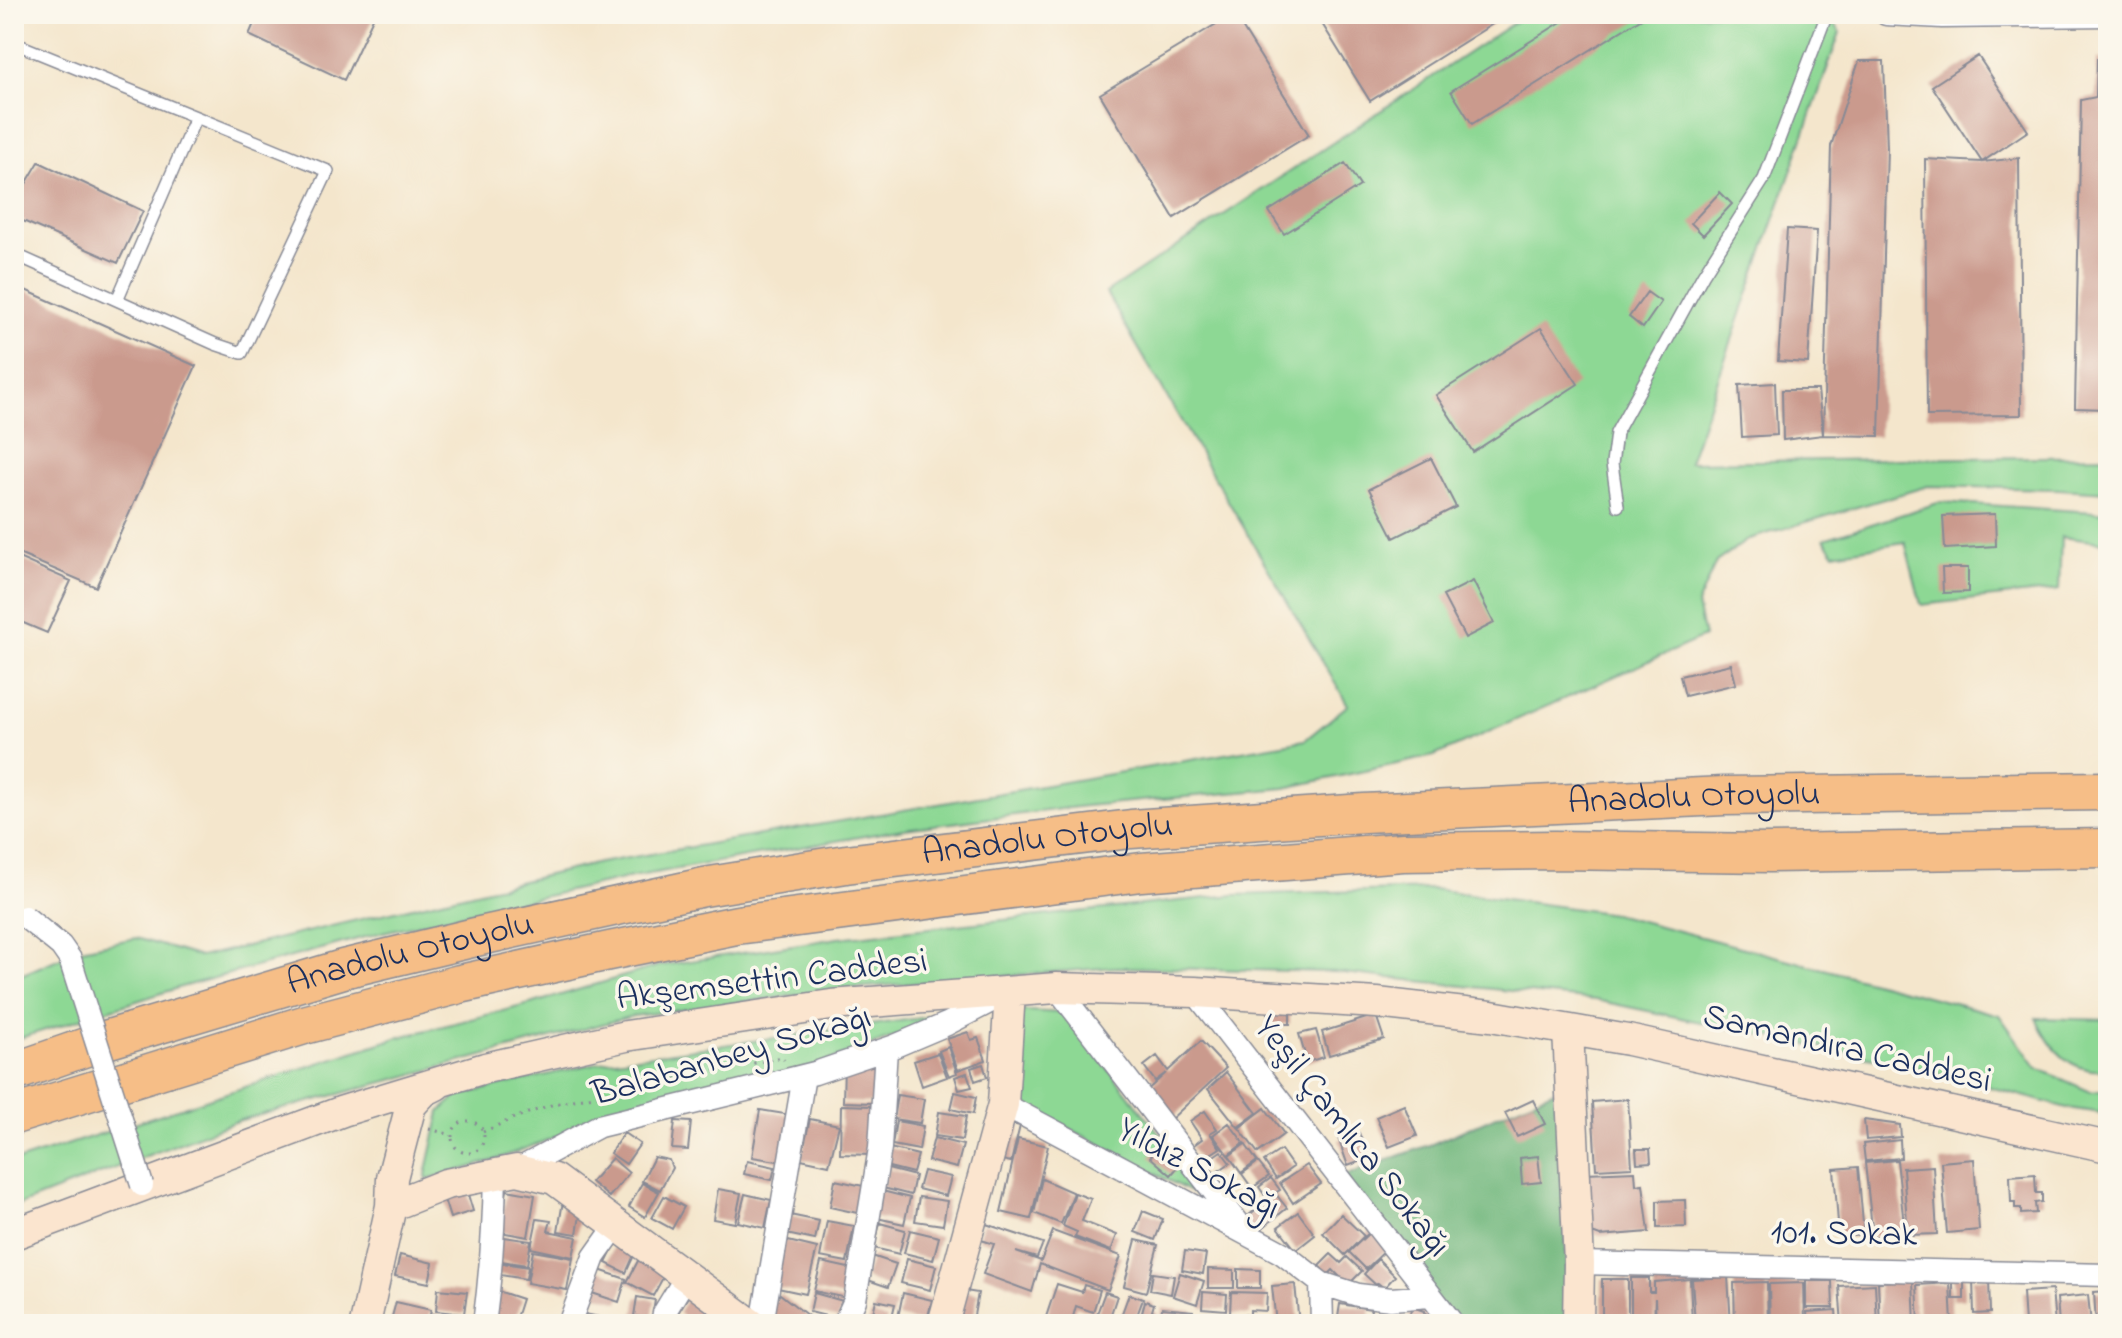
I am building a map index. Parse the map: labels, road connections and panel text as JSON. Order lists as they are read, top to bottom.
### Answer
{
  "streets": {
    "highway": ["Anadolu Otoyolu"],
    "main road": ["Akşemsettin Caddesi", "Samandıra Caddesi"],
    "street": [
      "Balabanbey Sokağı",
      "Yeşil Çamlıca Sokağı",
      "Yıldız Sokağı",
      "101. Sokak"
    ]
  },
  "crossings": [
    ["Akşemsettin Caddesi", "Samandıra Caddesi"],
    ["Akşemsettin Caddesi", "Balabanbey Sokağı"],
    ["Akşemsettin Caddesi", "Yeşil Çamlıca Sokağı"],
    ["Yeşil Çamlıca Sokağı", "Yıldız Sokağı"]
  ]
}
